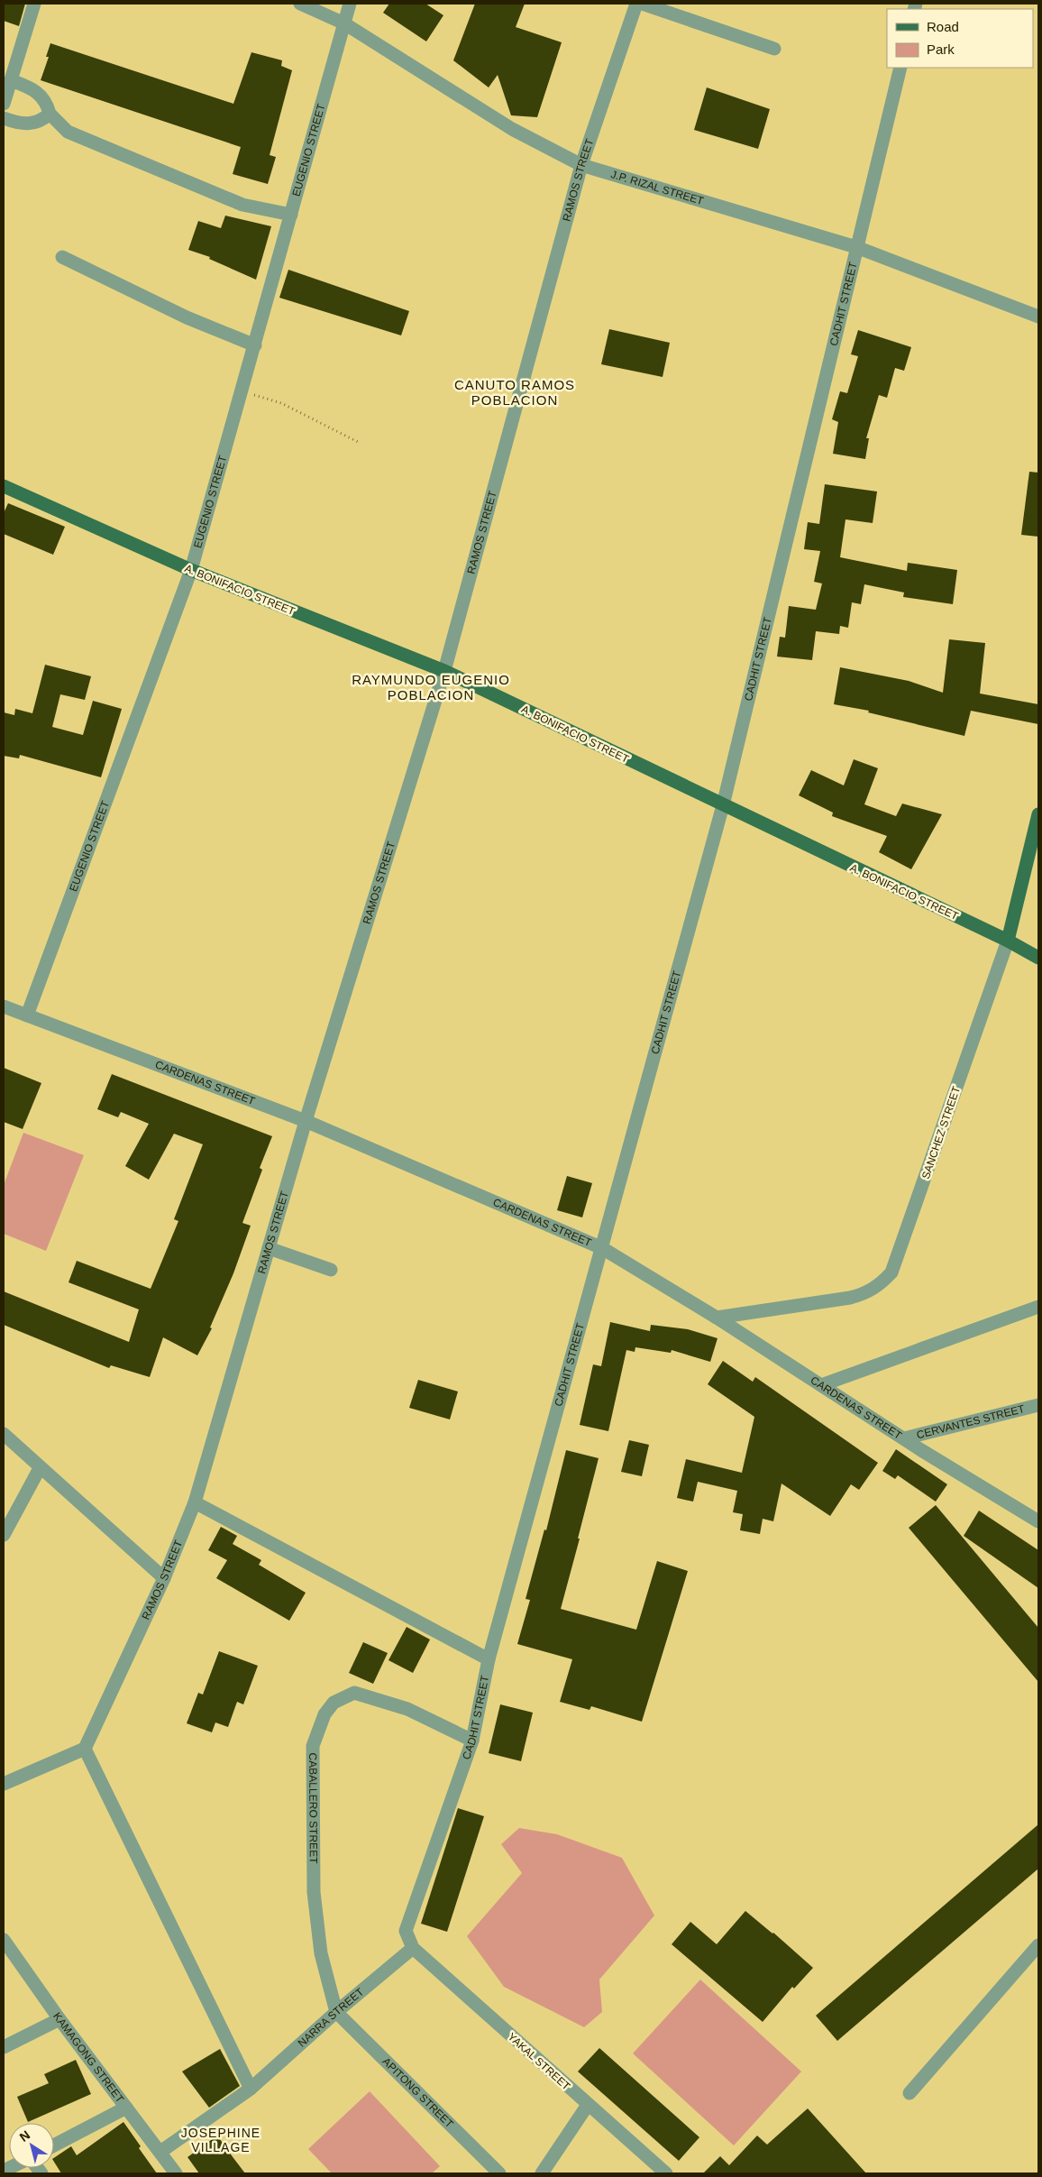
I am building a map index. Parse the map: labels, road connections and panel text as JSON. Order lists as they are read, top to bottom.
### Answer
{
  "streets": {
    "main road": ["A. BONIFACIO STREET", "SANCHEZ STREET"],
    "street": [
      "EUGENIO STREET",
      "RAMOS STREET",
      "J.P. RIZAL STREET",
      "CADHIT STREET",
      "CARDENAS STREET",
      "CERVANTES STREET",
      "CABALLERO STREET",
      "NARRA STREET",
      "KAMAGONG STREET",
      "YAKAL STREET",
      "APITONG STREET"
    ]
  },
  "crossings": [
    ["EUGENIO STREET", "J.P. RIZAL STREET"],
    ["EUGENIO STREET", "A. BONIFACIO STREET"],
    ["EUGENIO STREET", "CARDENAS STREET"],
    ["RAMOS STREET", "J.P. RIZAL STREET"],
    ["RAMOS STREET", "A. BONIFACIO STREET"],
    ["RAMOS STREET", "CARDENAS STREET"],
    ["J.P. RIZAL STREET", "CADHIT STREET"],
    ["CADHIT STREET", "A. BONIFACIO STREET"],
    ["CADHIT STREET", "CARDENAS STREET"],
    ["CADHIT STREET", "CABALLERO STREET"],
    ["CADHIT STREET", "NARRA STREET"],
    ["CADHIT STREET", "YAKAL STREET"],
    ["A. BONIFACIO STREET", "SANCHEZ STREET"],
    ["CARDENAS STREET", "SANCHEZ STREET"],
    ["CARDENAS STREET", "CERVANTES STREET"],
    ["CABALLERO STREET", "NARRA STREET"],
    ["CABALLERO STREET", "APITONG STREET"],
    ["NARRA STREET", "KAMAGONG STREET"],
    ["NARRA STREET", "YAKAL STREET"],
    ["NARRA STREET", "APITONG STREET"]
  ],
  "districts": ["CANUTO RAMOS POBLACION", "RAYMUNDO EUGENIO POBLACION", "JOSEPHINE VILLAGE"],
  "legend": ["Road", "Park"],
  "north": "top left"
}
